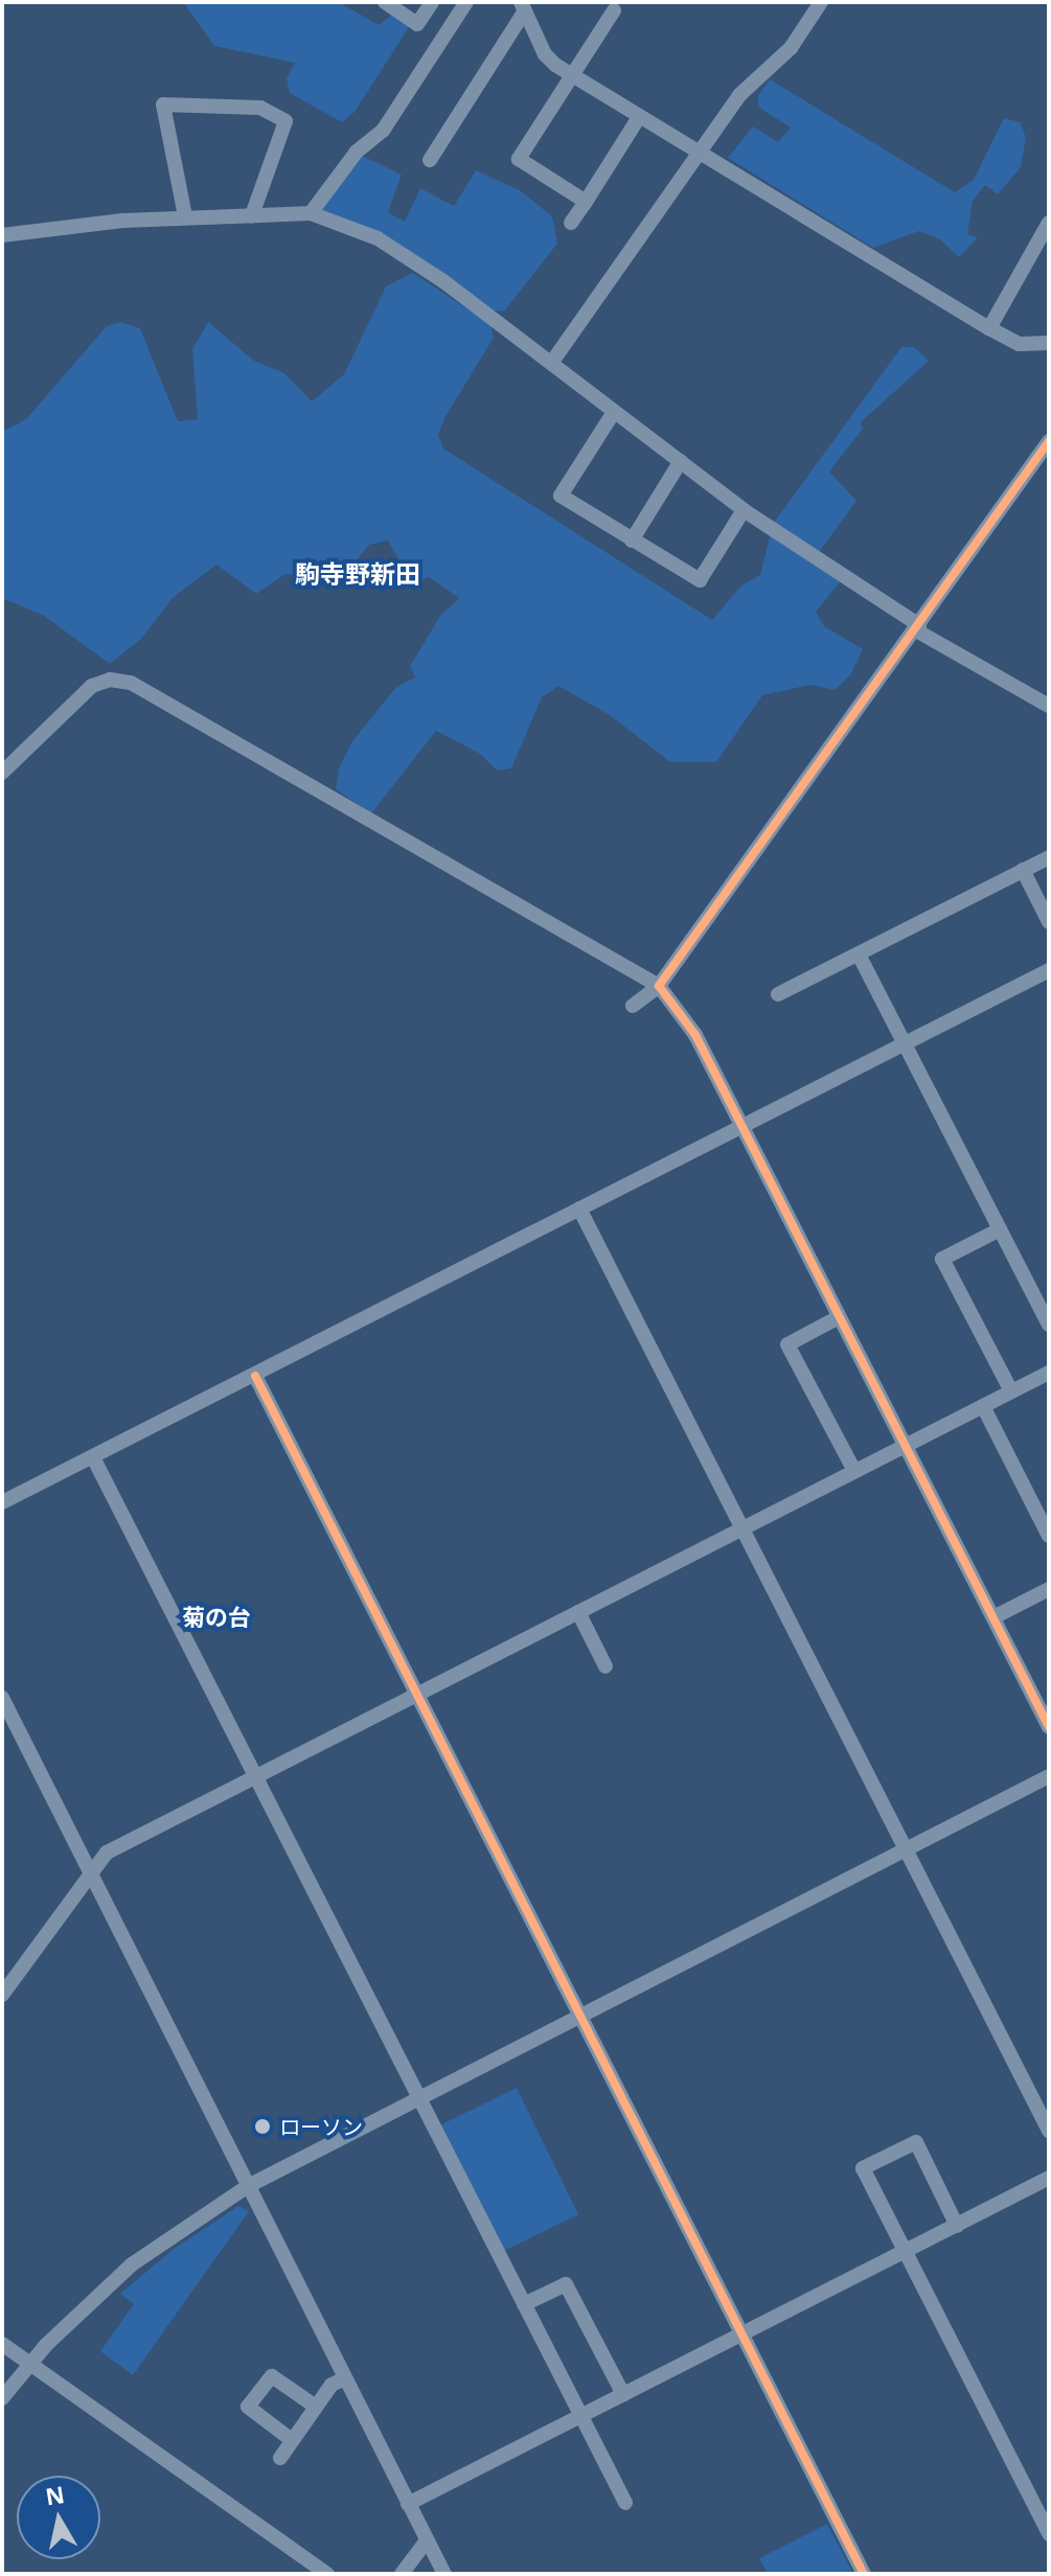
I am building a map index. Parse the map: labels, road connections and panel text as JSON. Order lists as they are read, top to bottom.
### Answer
{
  "districts": ["駒寺野新田", "菊の台"],
  "places": ["ローソン"],
  "north": "top"
}
